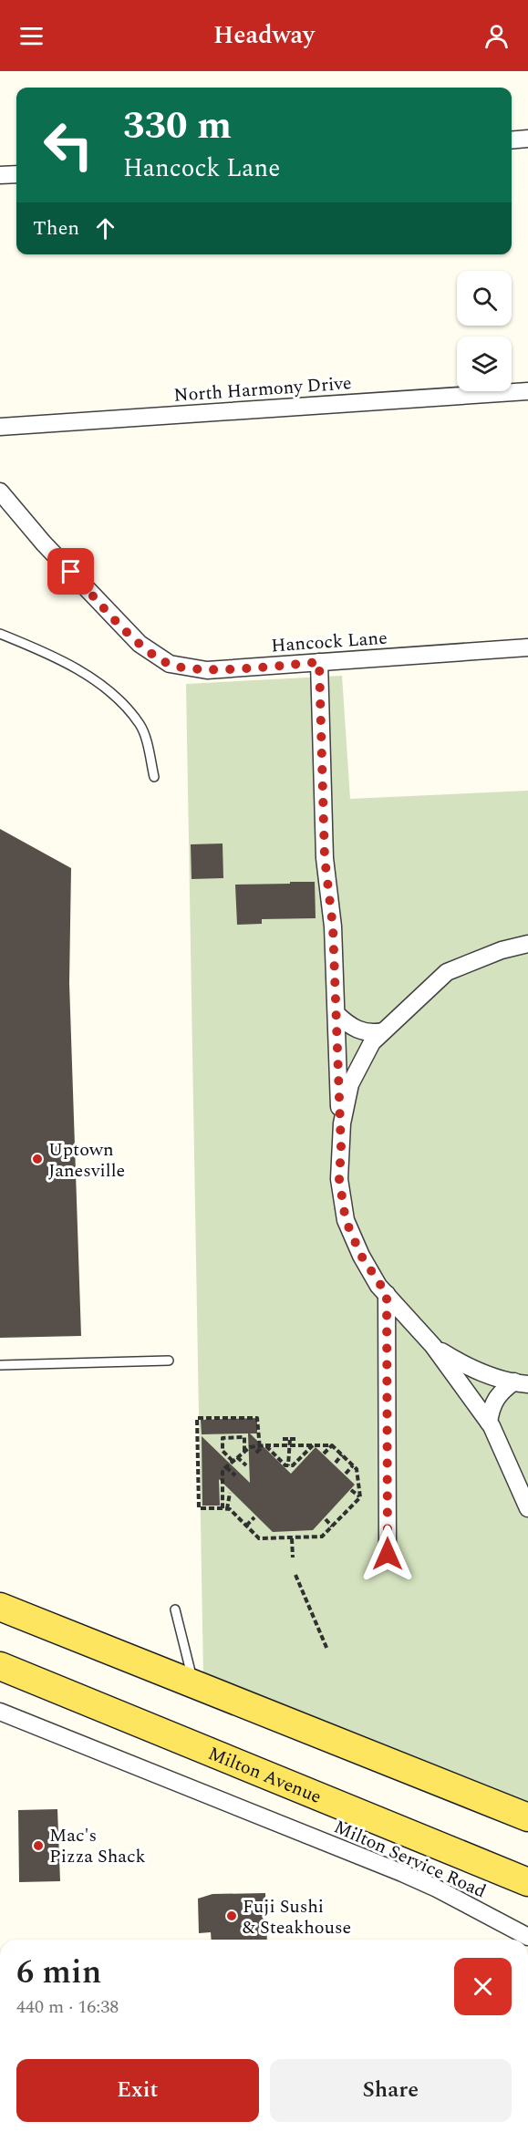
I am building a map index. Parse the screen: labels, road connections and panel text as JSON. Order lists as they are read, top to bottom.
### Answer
{
  "streets": {
    "main road": ["Milton Avenue"],
    "street": ["North Harmony Drive", "Hancock Lane", "Milton Service Road"]
  },
  "places": ["Uptown Janesville", "Mac's Pizza Shack", "Fuji Sushi & Steakhouse"],
  "page": {
    "header": "Headway",
    "turn": ["330 m", "Hancock Lane"],
    "then": "Then",
    "heading": ["6 min", "440 m · 16:38"],
    "buttons": ["Exit", "Share"]
  }
}
